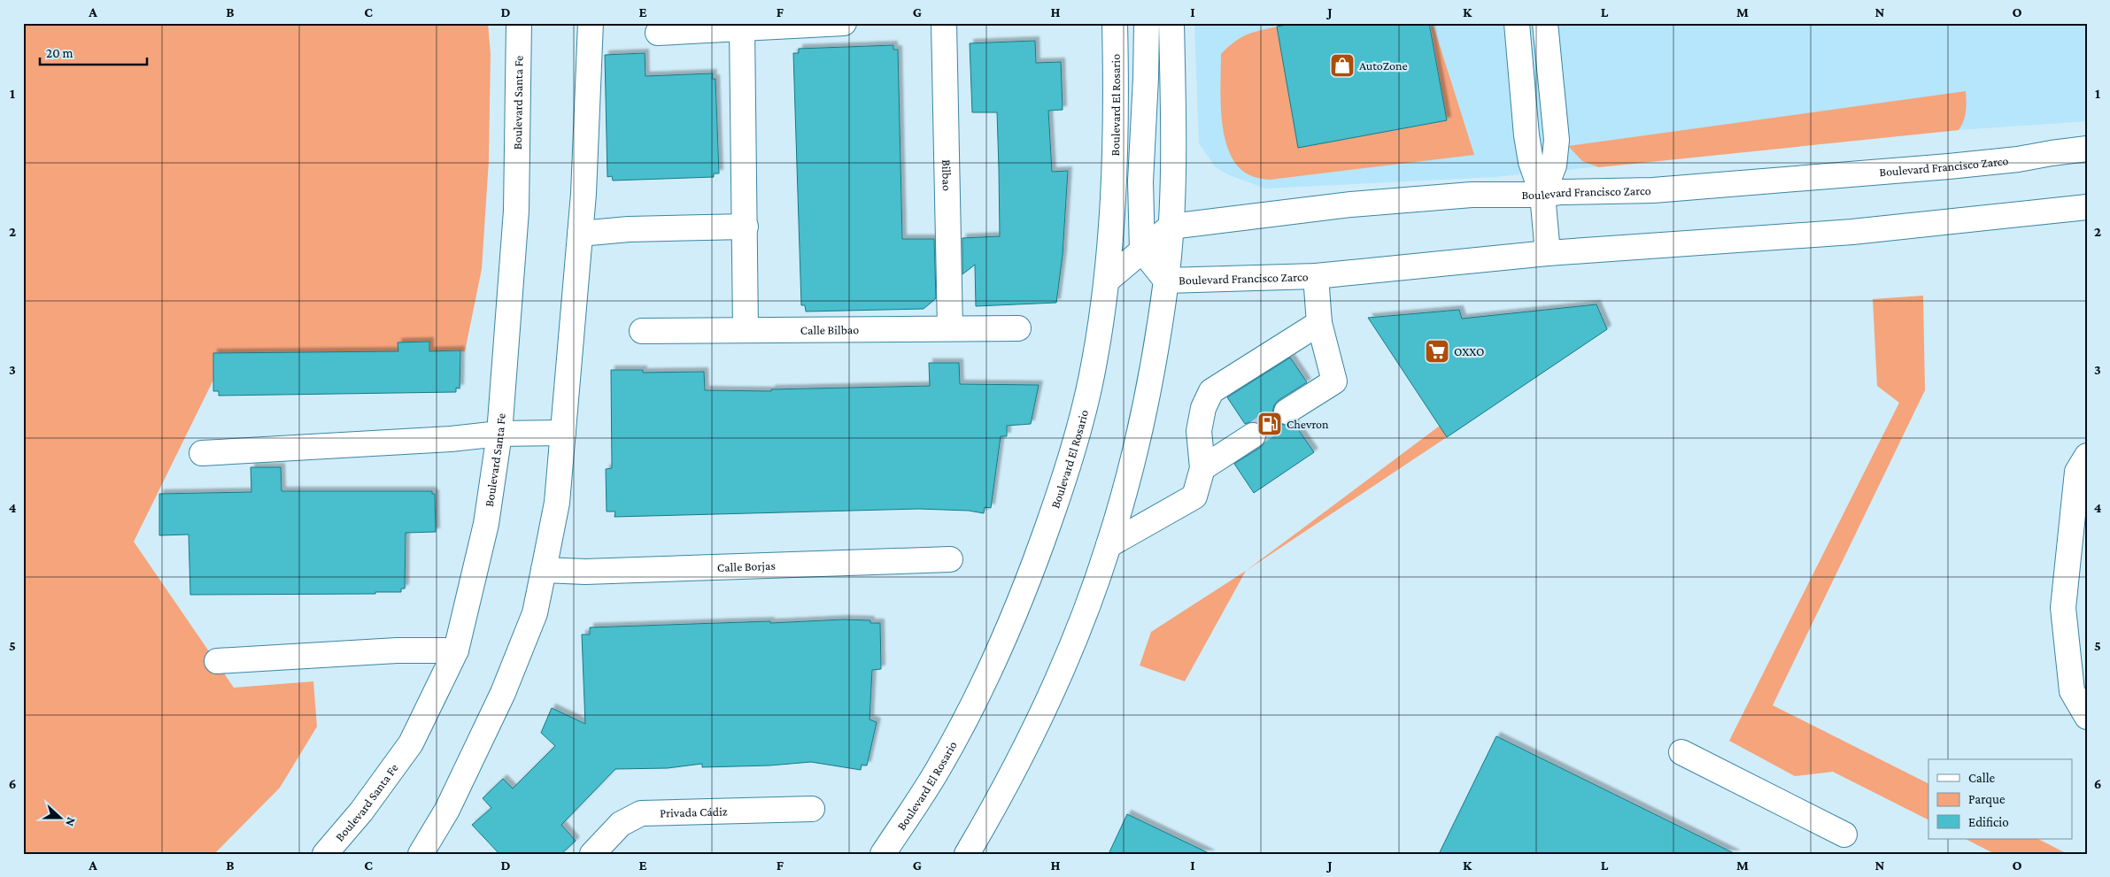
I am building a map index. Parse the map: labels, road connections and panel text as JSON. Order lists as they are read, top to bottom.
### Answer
{
  "streets": {
    "street": [
      "Boulevard Santa Fe",
      "Boulevard El Rosario",
      "Boulevard Francisco Zarco",
      "Bilbao",
      "Calle Bilbao",
      "Calle Borjas",
      "Privada Cádiz"
    ]
  },
  "crossings": [
    ["Bilbao", "Calle Bilbao"]
  ],
  "places": {
    "shop": ["AutoZone"],
    "supermarket": ["OXXO"],
    "fuel station": ["Chevron"]
  },
  "legend": ["Calle", "Parque", "Edificio"],
  "scale_bar": "20 m",
  "north": "right",
  "grid": {
    "columns": [
      "A",
      "B",
      "C",
      "D",
      "E",
      "F",
      "G",
      "H",
      "I",
      "J",
      "K",
      "L",
      "M",
      "N",
      "O"
    ],
    "rows": [
      "1",
      "2",
      "3",
      "4",
      "5",
      "6"
    ]
  }
}
